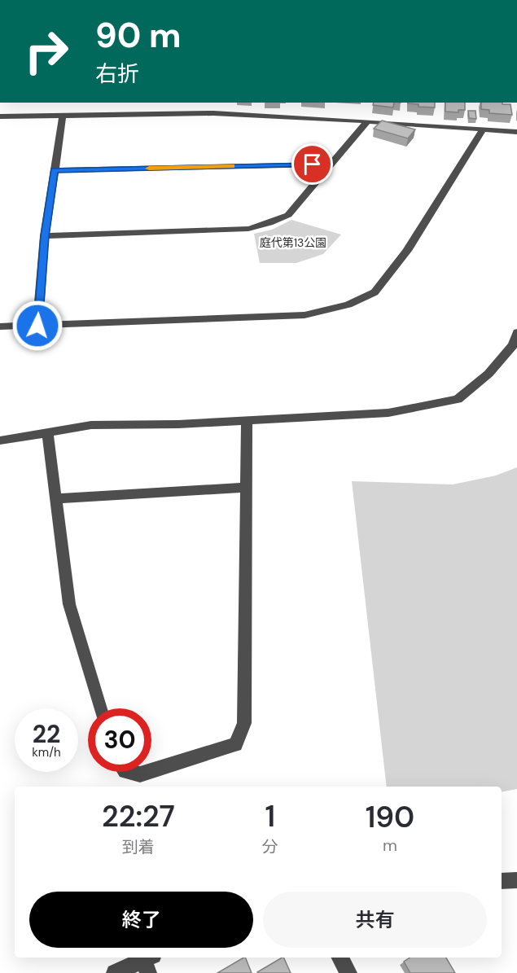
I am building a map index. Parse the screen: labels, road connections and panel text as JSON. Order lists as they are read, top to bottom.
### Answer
{
  "parks": ["庭代第13公園"],
  "page": {
    "turn": ["90 m", "右折"],
    "speed": "22 km/h",
    "limit": "30",
    "eta": [
      "22:27",
      "到着",
      "1",
      "分",
      "190",
      "m"
    ],
    "buttons": ["終了", "共有"]
  }
}
